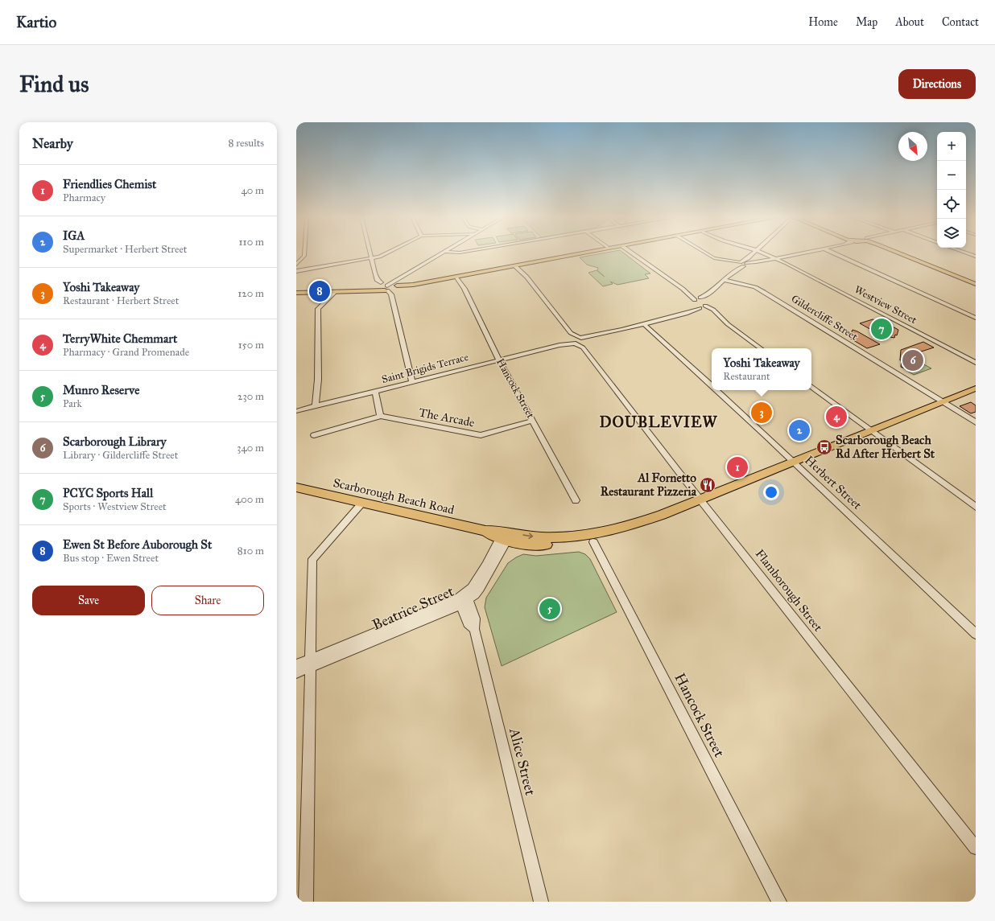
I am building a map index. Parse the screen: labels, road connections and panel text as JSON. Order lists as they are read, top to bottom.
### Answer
{
  "streets": {
    "main road": ["Scarborough Beach Road"],
    "street": [
      "Westview Street",
      "Gildercliffe Street",
      "Saint Brigids Terrace",
      "Hancock Street",
      "The Arcade",
      "Herbert Street",
      "Flamborough Street",
      "Beatrice Street",
      "Alice Street"
    ]
  },
  "crossings": [
    ["Gildercliffe Street", "Saint Brigids Terrace"],
    ["Gildercliffe Street", "Scarborough Beach Road"],
    ["Saint Brigids Terrace", "Hancock Street"],
    ["Saint Brigids Terrace", "Herbert Street"],
    ["Saint Brigids Terrace", "Flamborough Street"],
    ["Hancock Street", "The Arcade"],
    ["Hancock Street", "Scarborough Beach Road"],
    ["Herbert Street", "Scarborough Beach Road"],
    ["Scarborough Beach Road", "Flamborough Street"],
    ["Scarborough Beach Road", "Beatrice Street"],
    ["Beatrice Street", "Alice Street"]
  ],
  "districts": ["DOUBLEVIEW"],
  "places": {
    "bus stop": ["Scarborough Beach Rd After Herbert St"],
    "restaurant": ["Al Fornetto Restaurant Pizzeria"]
  },
  "north": "bottom right",
  "page": {
    "header": "Kartio",
    "nav": [
      "Home",
      "Map",
      "About",
      "Contact"
    ],
    "buttons": [
      "Directions",
      ["Save", "Share"]
    ],
    "title": "Find us",
    "heading": ["Nearby", "8 results"],
    "map_buttons": ["+", "−"],
    "list": [
      {
        "mark": "1",
        "name": "Friendlies Chemist",
        "note": "Pharmacy",
        "value": "40 m"
      },
      {
        "mark": "2",
        "name": "IGA",
        "note": "Supermarket · Herbert Street",
        "value": "110 m"
      },
      {
        "mark": "3",
        "name": "Yoshi Takeaway",
        "note": "Restaurant · Herbert Street",
        "value": "120 m"
      },
      {
        "mark": "4",
        "name": "TerryWhite Chemmart",
        "note": "Pharmacy · Grand Promenade",
        "value": "150 m"
      },
      {
        "mark": "5",
        "name": "Munro Reserve",
        "note": "Park",
        "value": "230 m"
      },
      {
        "mark": "6",
        "name": "Scarborough Library",
        "note": "Library · Gildercliffe Street",
        "value": "340 m"
      },
      {
        "mark": "7",
        "name": "PCYC Sports Hall",
        "note": "Sports · Westview Street",
        "value": "400 m"
      },
      {
        "mark": "8",
        "name": "Ewen St Before Auborough St",
        "note": "Bus stop · Ewen Street",
        "value": "810 m"
      }
    ],
    "pins": [
      "8",
      "7",
      "6",
      "3",
      "4",
      "2",
      "1",
      "5"
    ],
    "popup": ["Yoshi Takeaway", "Restaurant"]
  }
}
